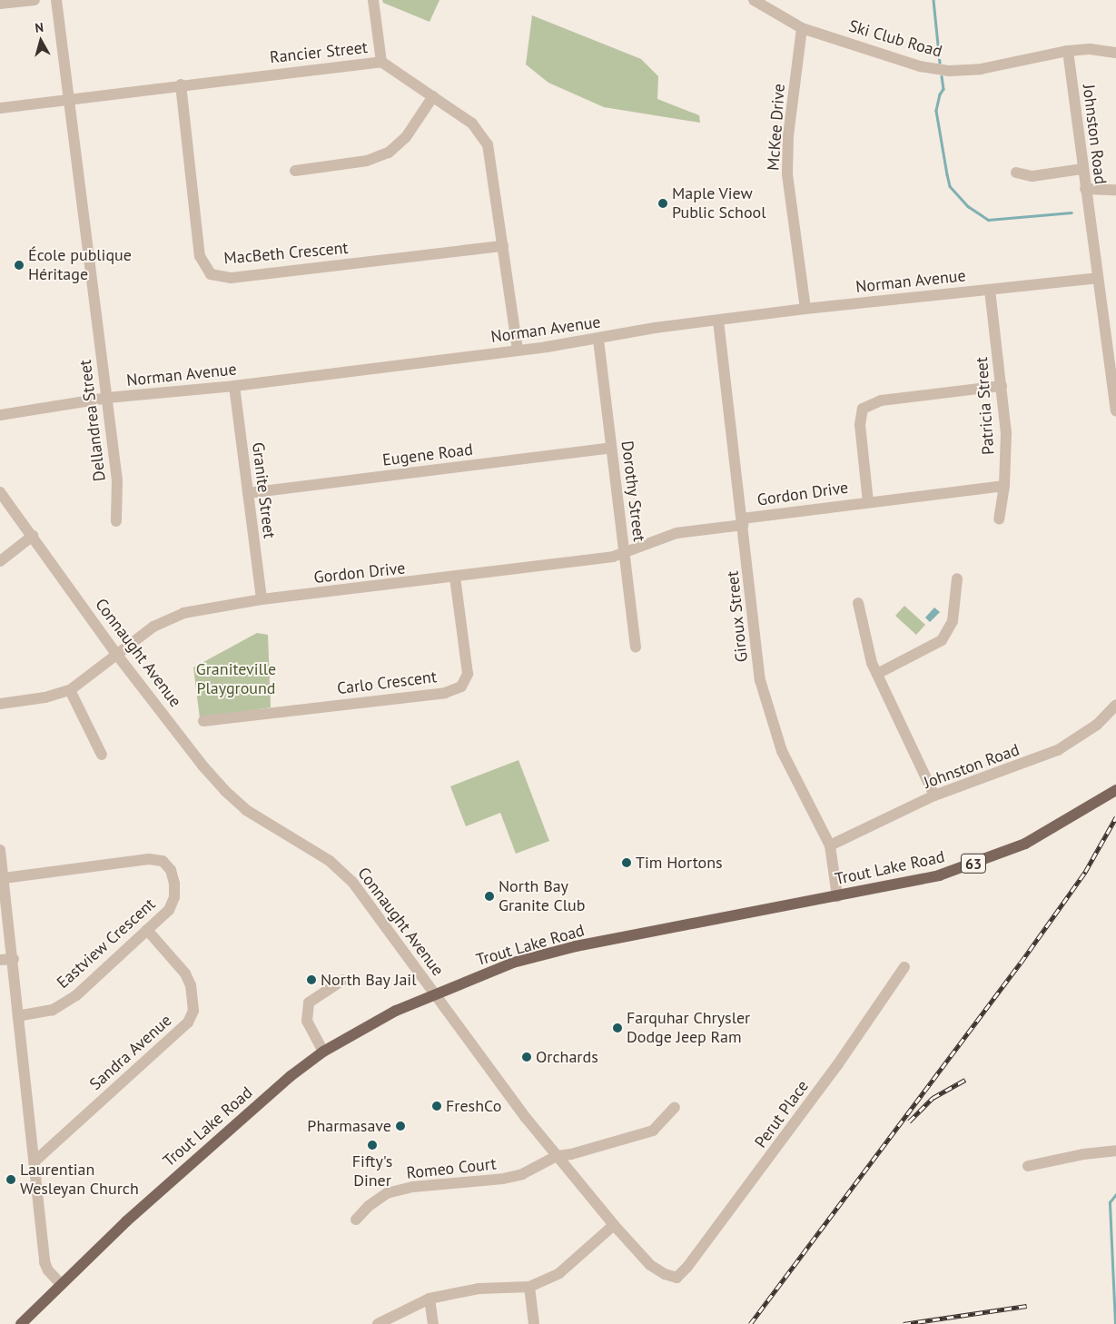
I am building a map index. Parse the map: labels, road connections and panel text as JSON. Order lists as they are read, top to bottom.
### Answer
{
  "streets": {
    "main road": ["63", "Trout Lake Road"],
    "street": [
      "Ski Club Road",
      "Rancier Street",
      "McKee Drive",
      "Johnston Road",
      "MacBeth Crescent",
      "Norman Avenue",
      "Patricia Street",
      "Dellandrea Street",
      "Eugene Road",
      "Granite Street",
      "Dorothy Street",
      "Gordon Drive",
      "Giroux Street",
      "Connaught Avenue",
      "Carlo Crescent",
      "Eastview Crescent",
      "Sandra Avenue",
      "Perut Place",
      "Romeo Court"
    ]
  },
  "crossings": [
    ["Ski Club Road", "McKee Drive"],
    ["Ski Club Road", "Johnston Road"],
    ["Rancier Street", "MacBeth Crescent"],
    ["Rancier Street", "Norman Avenue"],
    ["Rancier Street", "Dellandrea Street"],
    ["McKee Drive", "Norman Avenue"],
    ["Johnston Road", "Norman Avenue"],
    ["Johnston Road", "Giroux Street"],
    ["Norman Avenue", "Patricia Street"],
    ["Norman Avenue", "Dellandrea Street"],
    ["Norman Avenue", "Granite Street"],
    ["Norman Avenue", "Dorothy Street"],
    ["Norman Avenue", "Giroux Street"],
    ["Patricia Street", "Gordon Drive"],
    ["Eugene Road", "Granite Street"],
    ["Eugene Road", "Dorothy Street"],
    ["Granite Street", "Gordon Drive"],
    ["Dorothy Street", "Gordon Drive"],
    ["Gordon Drive", "Giroux Street"],
    ["Gordon Drive", "Connaught Avenue"],
    ["Gordon Drive", "Carlo Crescent"],
    ["Giroux Street", "Trout Lake Road"],
    ["Connaught Avenue", "Trout Lake Road"],
    ["Connaught Avenue", "Perut Place"],
    ["Connaught Avenue", "Romeo Court"],
    ["Eastview Crescent", "Sandra Avenue"]
  ],
  "parks": ["Graniteville Playground"],
  "places": [
    "Maple View Public School",
    "École publique Héritage",
    "Tim Hortons",
    "North Bay Granite Club",
    "North Bay Jail",
    "Farquhar Chrysler Dodge Jeep Ram",
    "Orchards",
    "FreshCo",
    "Pharmasave",
    "Fifty's Diner",
    "Laurentian Wesleyan Church"
  ],
  "north": "top"
}
